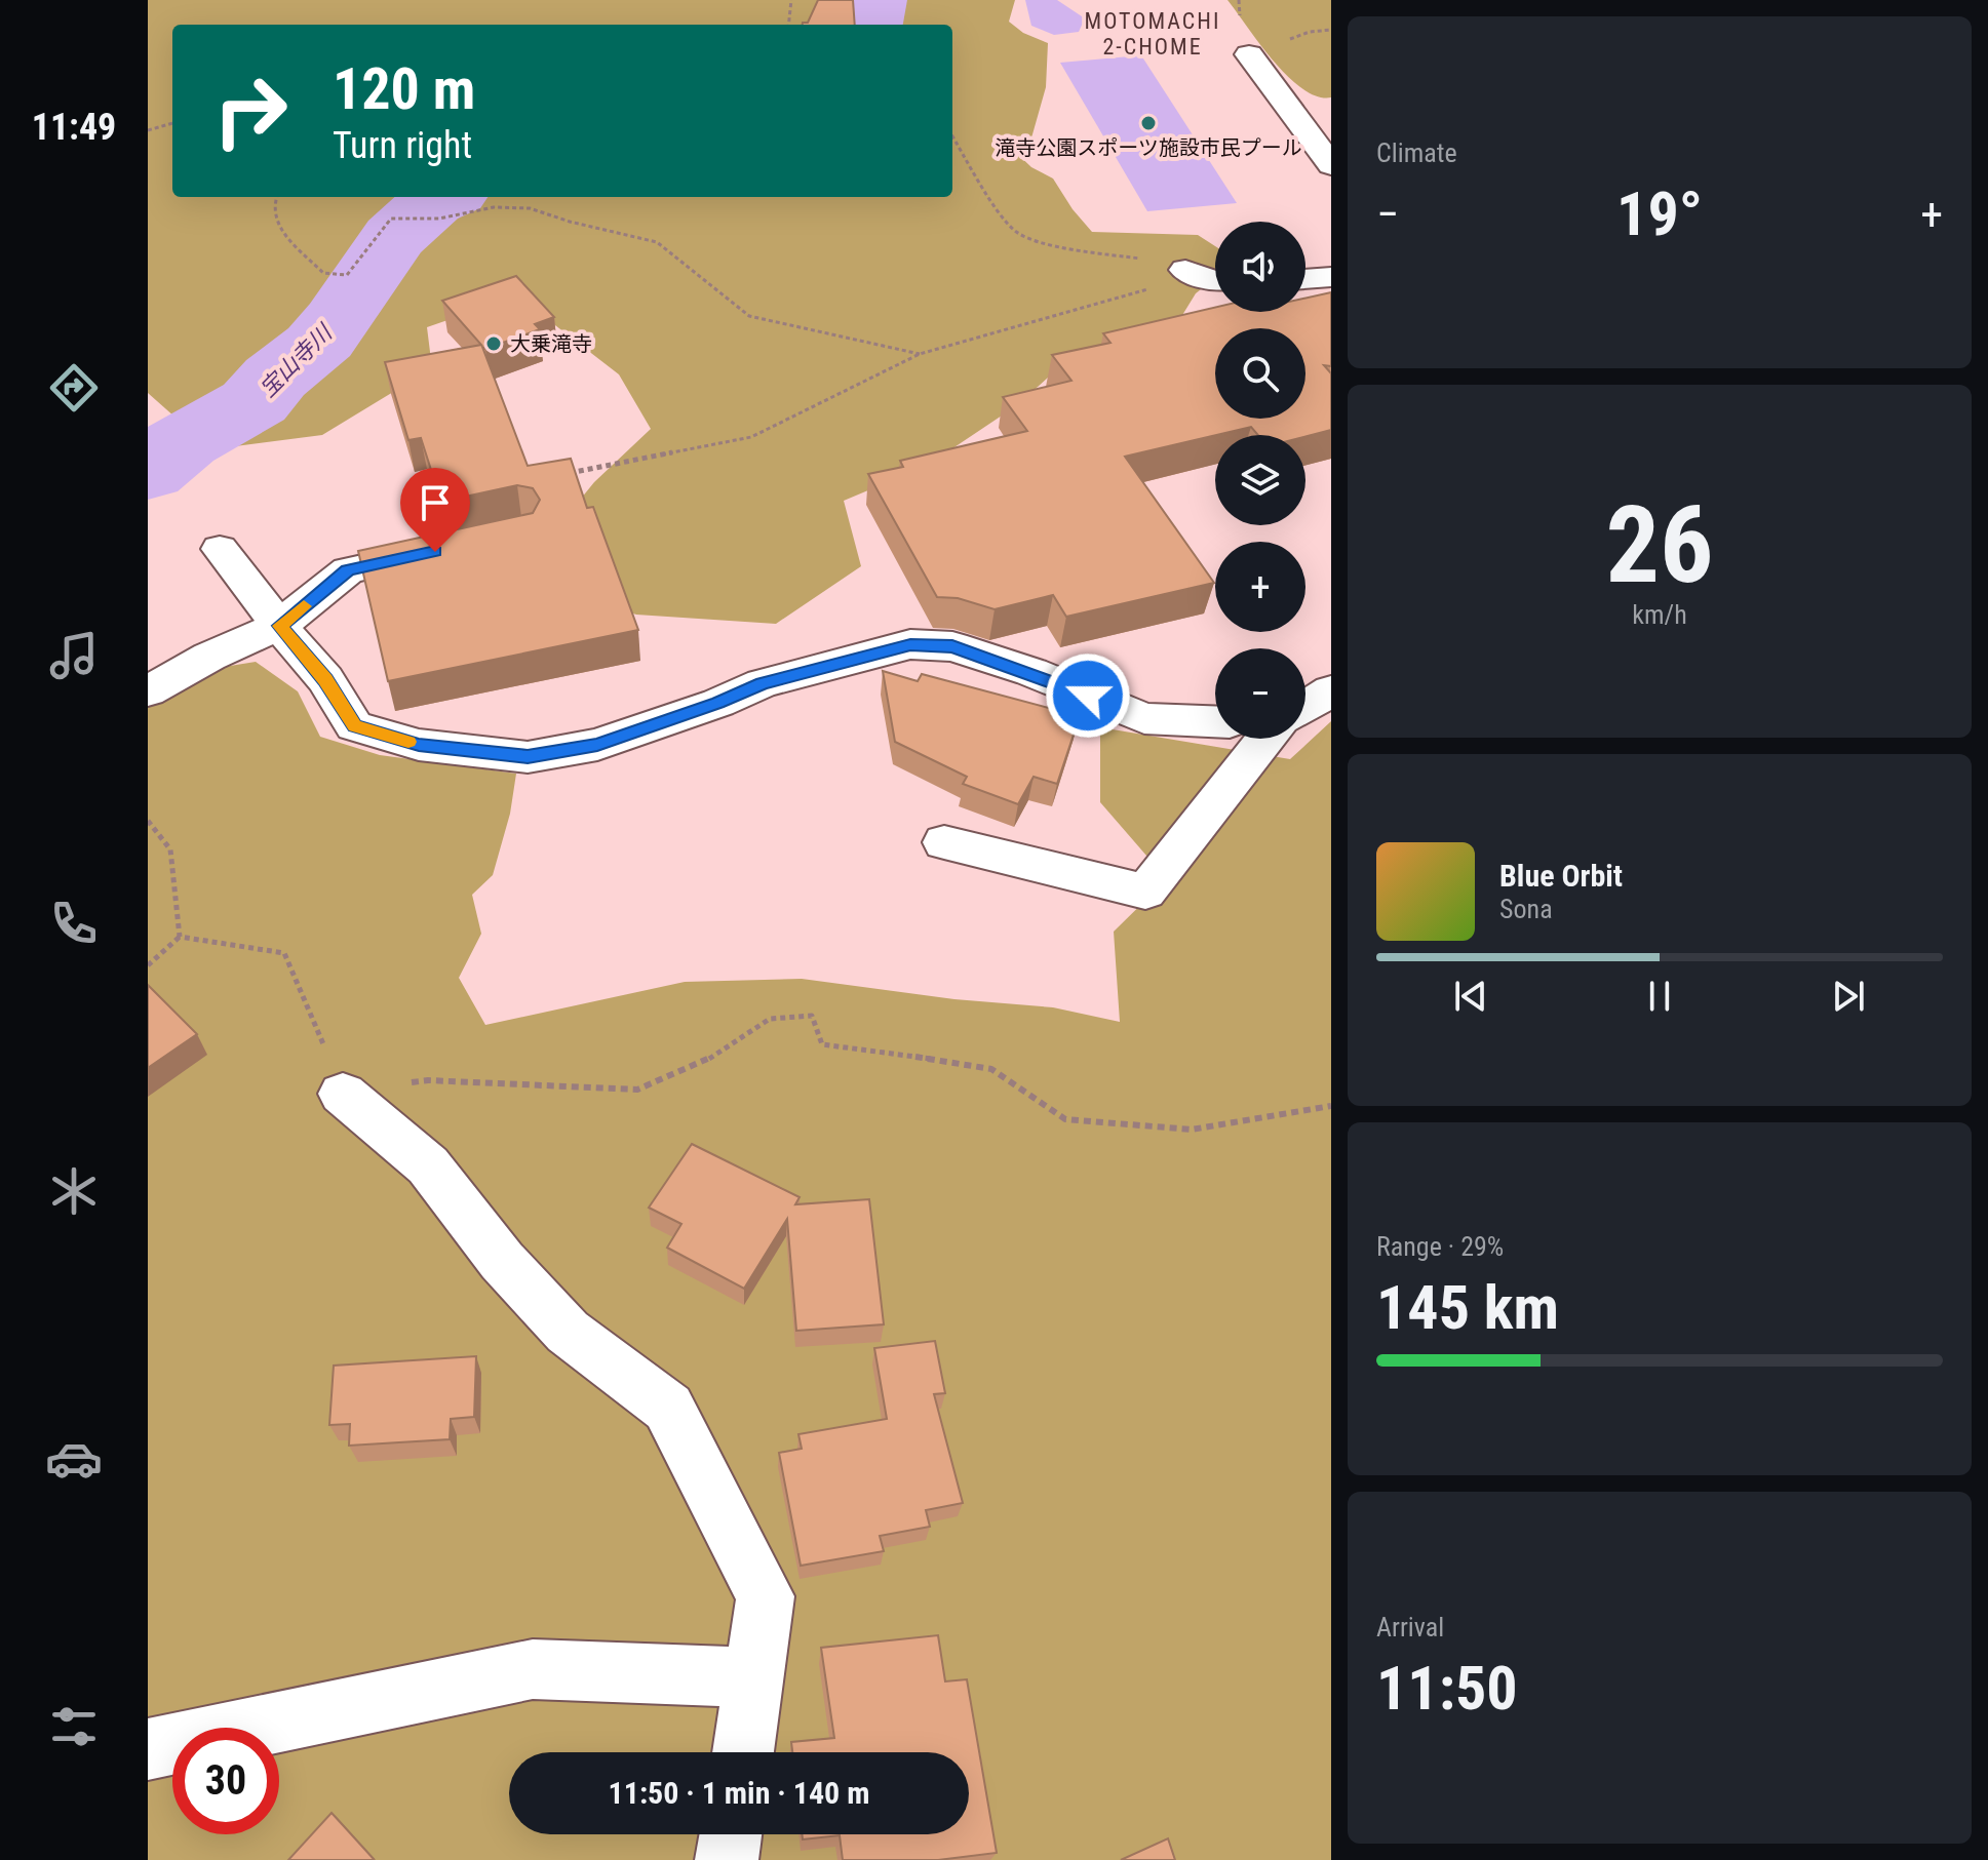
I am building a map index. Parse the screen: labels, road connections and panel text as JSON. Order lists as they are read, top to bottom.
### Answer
{
  "districts": ["MOTOMACHI 2-CHOME"],
  "water": ["宝山寺川"],
  "places": ["滝寺公園スポーツ施設市民プール", "大乗滝寺"],
  "page": {
    "tabs": "11:49",
    "tile": [
      "Climate",
      ["26", "km/h"],
      ["Range · 29%", "145 km"],
      ["Arrival", "11:50"]
    ],
    "turn": ["120 m", "Turn right"],
    "heat": ["−", "19°", "+"],
    "map_buttons": ["+", "−"],
    "song": ["Blue Orbit", "Sona"],
    "limit": "30",
    "trip": "11:50 · 1 min · 140 m"
  }
}
